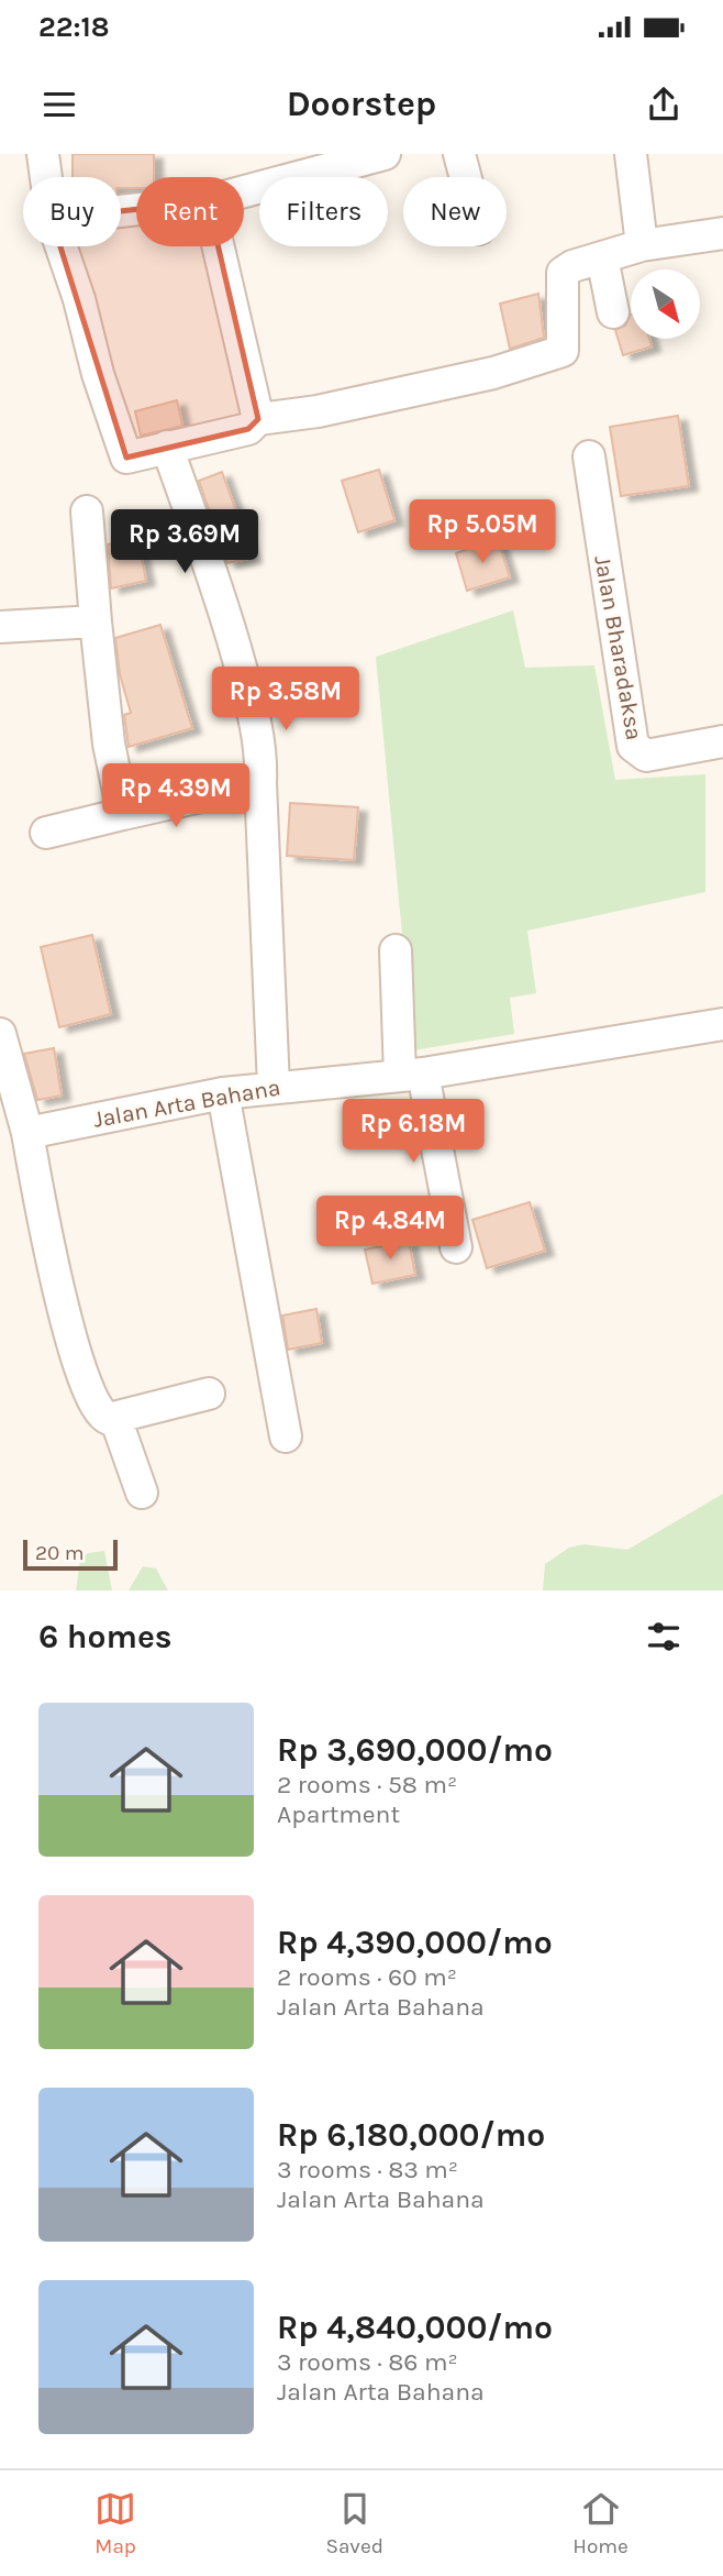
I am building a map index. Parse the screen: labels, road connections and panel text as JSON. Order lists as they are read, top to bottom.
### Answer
{
  "streets": {
    "street": ["Jalan Bharadaksa", "Jalan Arta Bahana"]
  },
  "scale_bar": "20 m",
  "north": "bottom right",
  "page": {
    "status": "22:18",
    "header": "Doorstep",
    "chip": [
      "Buy",
      "Rent",
      "Filters",
      "New"
    ],
    "price": [
      "Rp 5.05M",
      "Rp 3.69M",
      "Rp 3.58M",
      "Rp 4.39M",
      "Rp 6.18M",
      "Rp 4.84M"
    ],
    "scale": "20 m",
    "heading": "6 homes",
    "list": [
      {
        "name": "Rp 3,690,000/mo",
        "note": "2 rooms · 58 m² · Apartment"
      },
      {
        "name": "Rp 4,390,000/mo",
        "note": "2 rooms · 60 m² · Jalan Arta Bahana"
      },
      {
        "name": "Rp 6,180,000/mo",
        "note": "3 rooms · 83 m² · Jalan Arta Bahana"
      },
      {
        "name": "Rp 4,840,000/mo",
        "note": "3 rooms · 86 m² · Jalan Arta Bahana"
      }
    ],
    "tabs": ["Map", "Saved", "Home"]
  }
}
